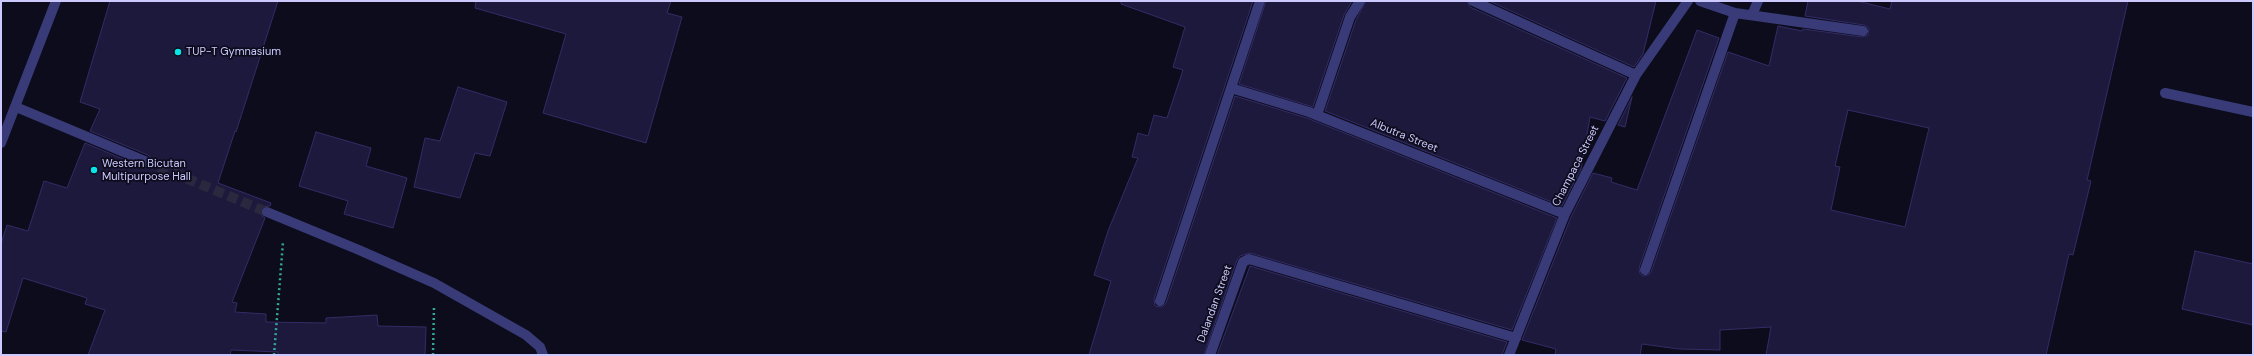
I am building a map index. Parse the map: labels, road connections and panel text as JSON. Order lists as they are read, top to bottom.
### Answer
{
  "streets": {
    "street": ["Albutra Street", "Champaca Street", "Dalandan Street"]
  },
  "crossings": [
    ["Albutra Street", "Champaca Street"],
    ["Champaca Street", "Dalandan Street"]
  ],
  "places": ["TUP-T Gymnasium", "Western Bicutan Multipurpose Hall"]
}
